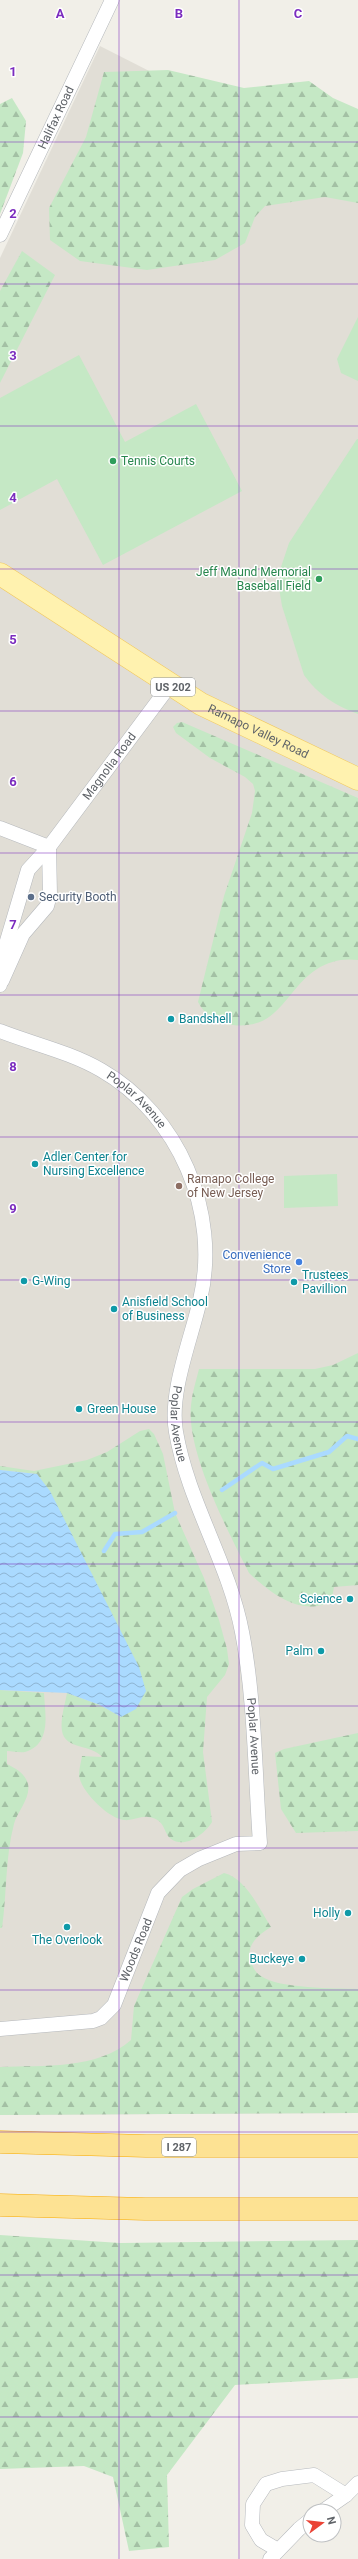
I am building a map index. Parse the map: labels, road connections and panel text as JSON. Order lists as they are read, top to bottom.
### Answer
{
  "streets": {
    "highway": ["I 287"],
    "main road": ["US 202", "Ramapo Valley Road"],
    "street": [
      "Halifax Road",
      "Magnolia Road",
      "Poplar Avenue",
      "Woods Road"
    ]
  },
  "crossings": [
    ["Ramapo Valley Road", "Magnolia Road"],
    ["Poplar Avenue", "Woods Road"]
  ],
  "places": [
    "Tennis Courts",
    "Jeff Maund Memorial Baseball Field",
    "Security Booth",
    "Bandshell",
    "Adler Center for Nursing Excellence",
    "Ramapo College of New Jersey",
    "Convenience Store",
    "G-Wing",
    "Trustees Pavillion",
    "Anisfield School of Business",
    "Green House",
    "Science",
    "Palm",
    "Holly",
    "The Overlook",
    "Buckeye"
  ],
  "north": "right",
  "grid": {
    "columns": ["A", "B", "C"],
    "rows": [
      "1",
      "2",
      "3",
      "4",
      "5",
      "6",
      "7",
      "8",
      "9"
    ]
  }
}
